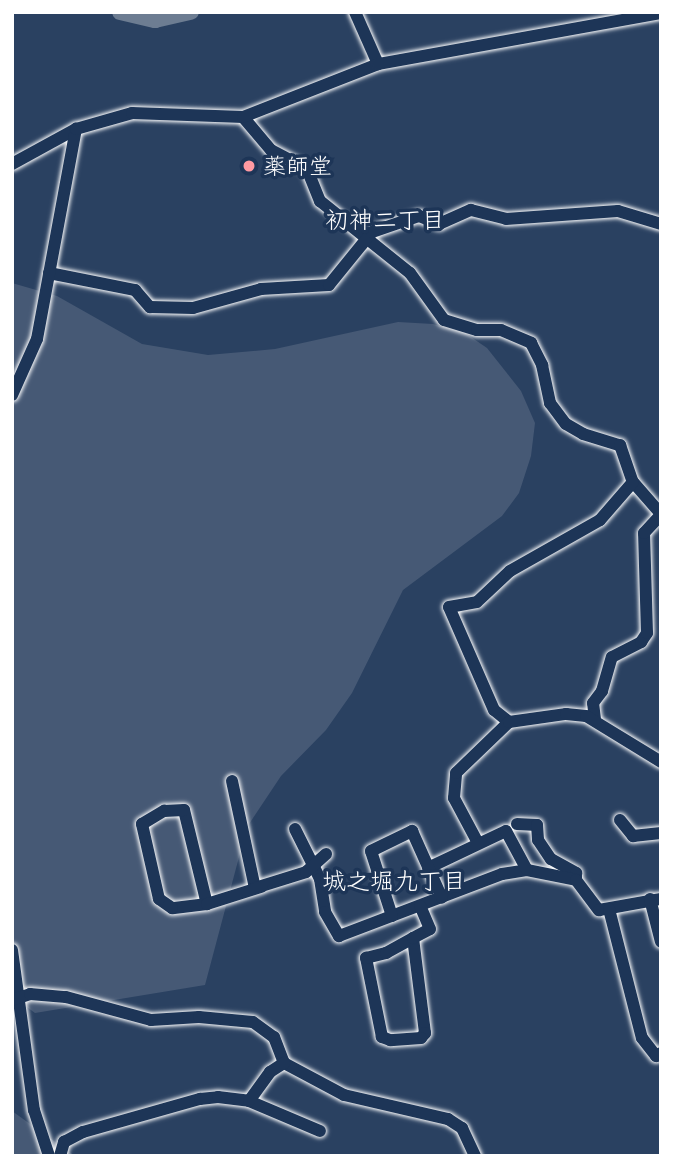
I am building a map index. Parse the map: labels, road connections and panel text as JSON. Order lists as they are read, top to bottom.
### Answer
{
  "districts": ["初神二丁目", "城之堀九丁目"],
  "places": ["薬師堂"]
}
